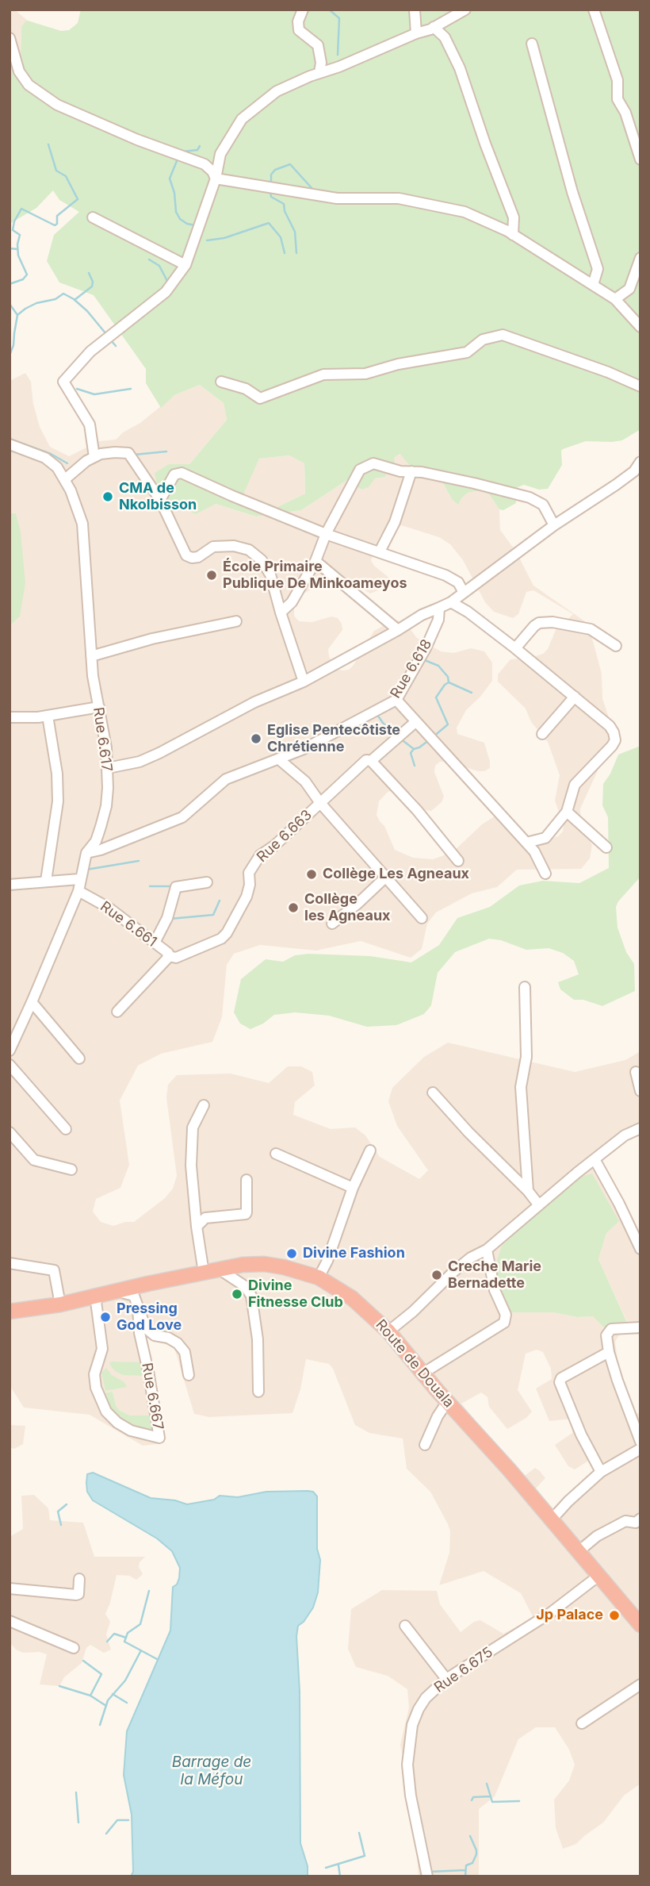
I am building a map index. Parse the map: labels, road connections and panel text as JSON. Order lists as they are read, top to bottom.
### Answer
{
  "streets": {
    "highway": ["Route de Douala"],
    "street": [
      "Rue 6.618",
      "Rue 6.617",
      "Rue 6.663",
      "Rue 6.661",
      "Rue 6.667",
      "Rue 6.675"
    ]
  },
  "crossings": [
    ["Rue 6.618", "Rue 6.617"],
    ["Rue 6.617", "Rue 6.661"],
    ["Rue 6.663", "Rue 6.661"],
    ["Route de Douala", "Rue 6.667"],
    ["Route de Douala", "Rue 6.675"]
  ],
  "water": ["Barrage de la Méfou"],
  "places": [
    "CMA de Nkolbisson",
    "École Primaire Publique De Minkoameyos",
    "Eglise Pentecôtiste Chrétienne",
    "Collège Les Agneaux",
    "Collège les Agneaux",
    "Divine Fashion",
    "Creche Marie Bernadette",
    "Divine Fitnesse Club",
    "Pressing God Love",
    "Jp Palace"
  ]
}
